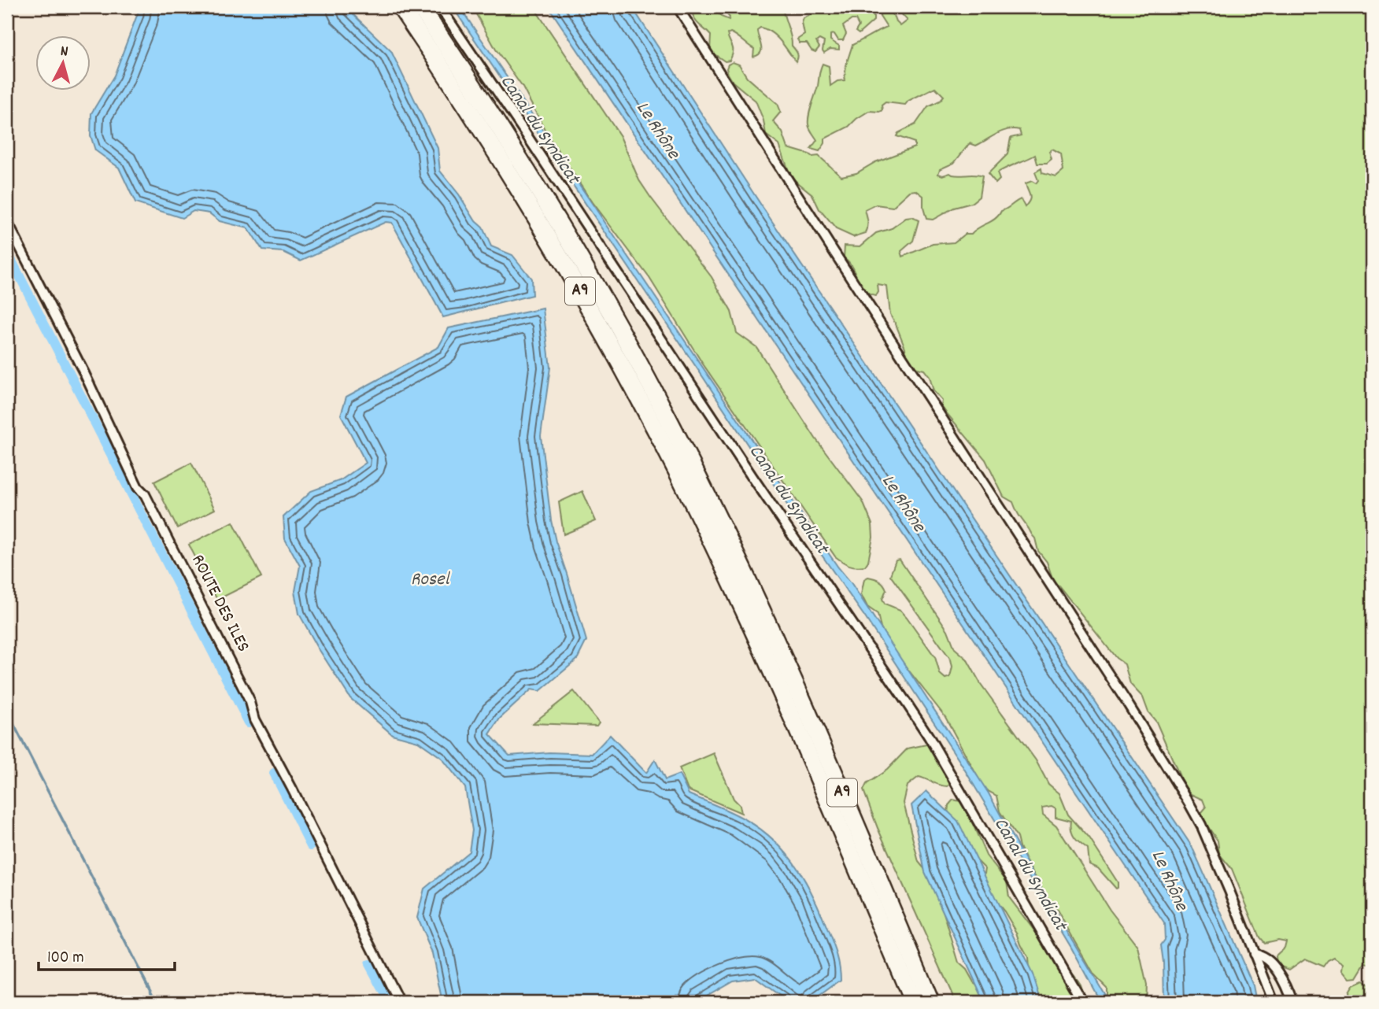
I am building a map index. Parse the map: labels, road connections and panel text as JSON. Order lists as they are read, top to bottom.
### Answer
{
  "streets": {
    "highway": ["A9"],
    "street": ["ROUTE DES ILES"]
  },
  "water": ["Canal du Syndicat", "Le Rhône", "Rosel"],
  "scale_bar": "100 m",
  "north": "top"
}
